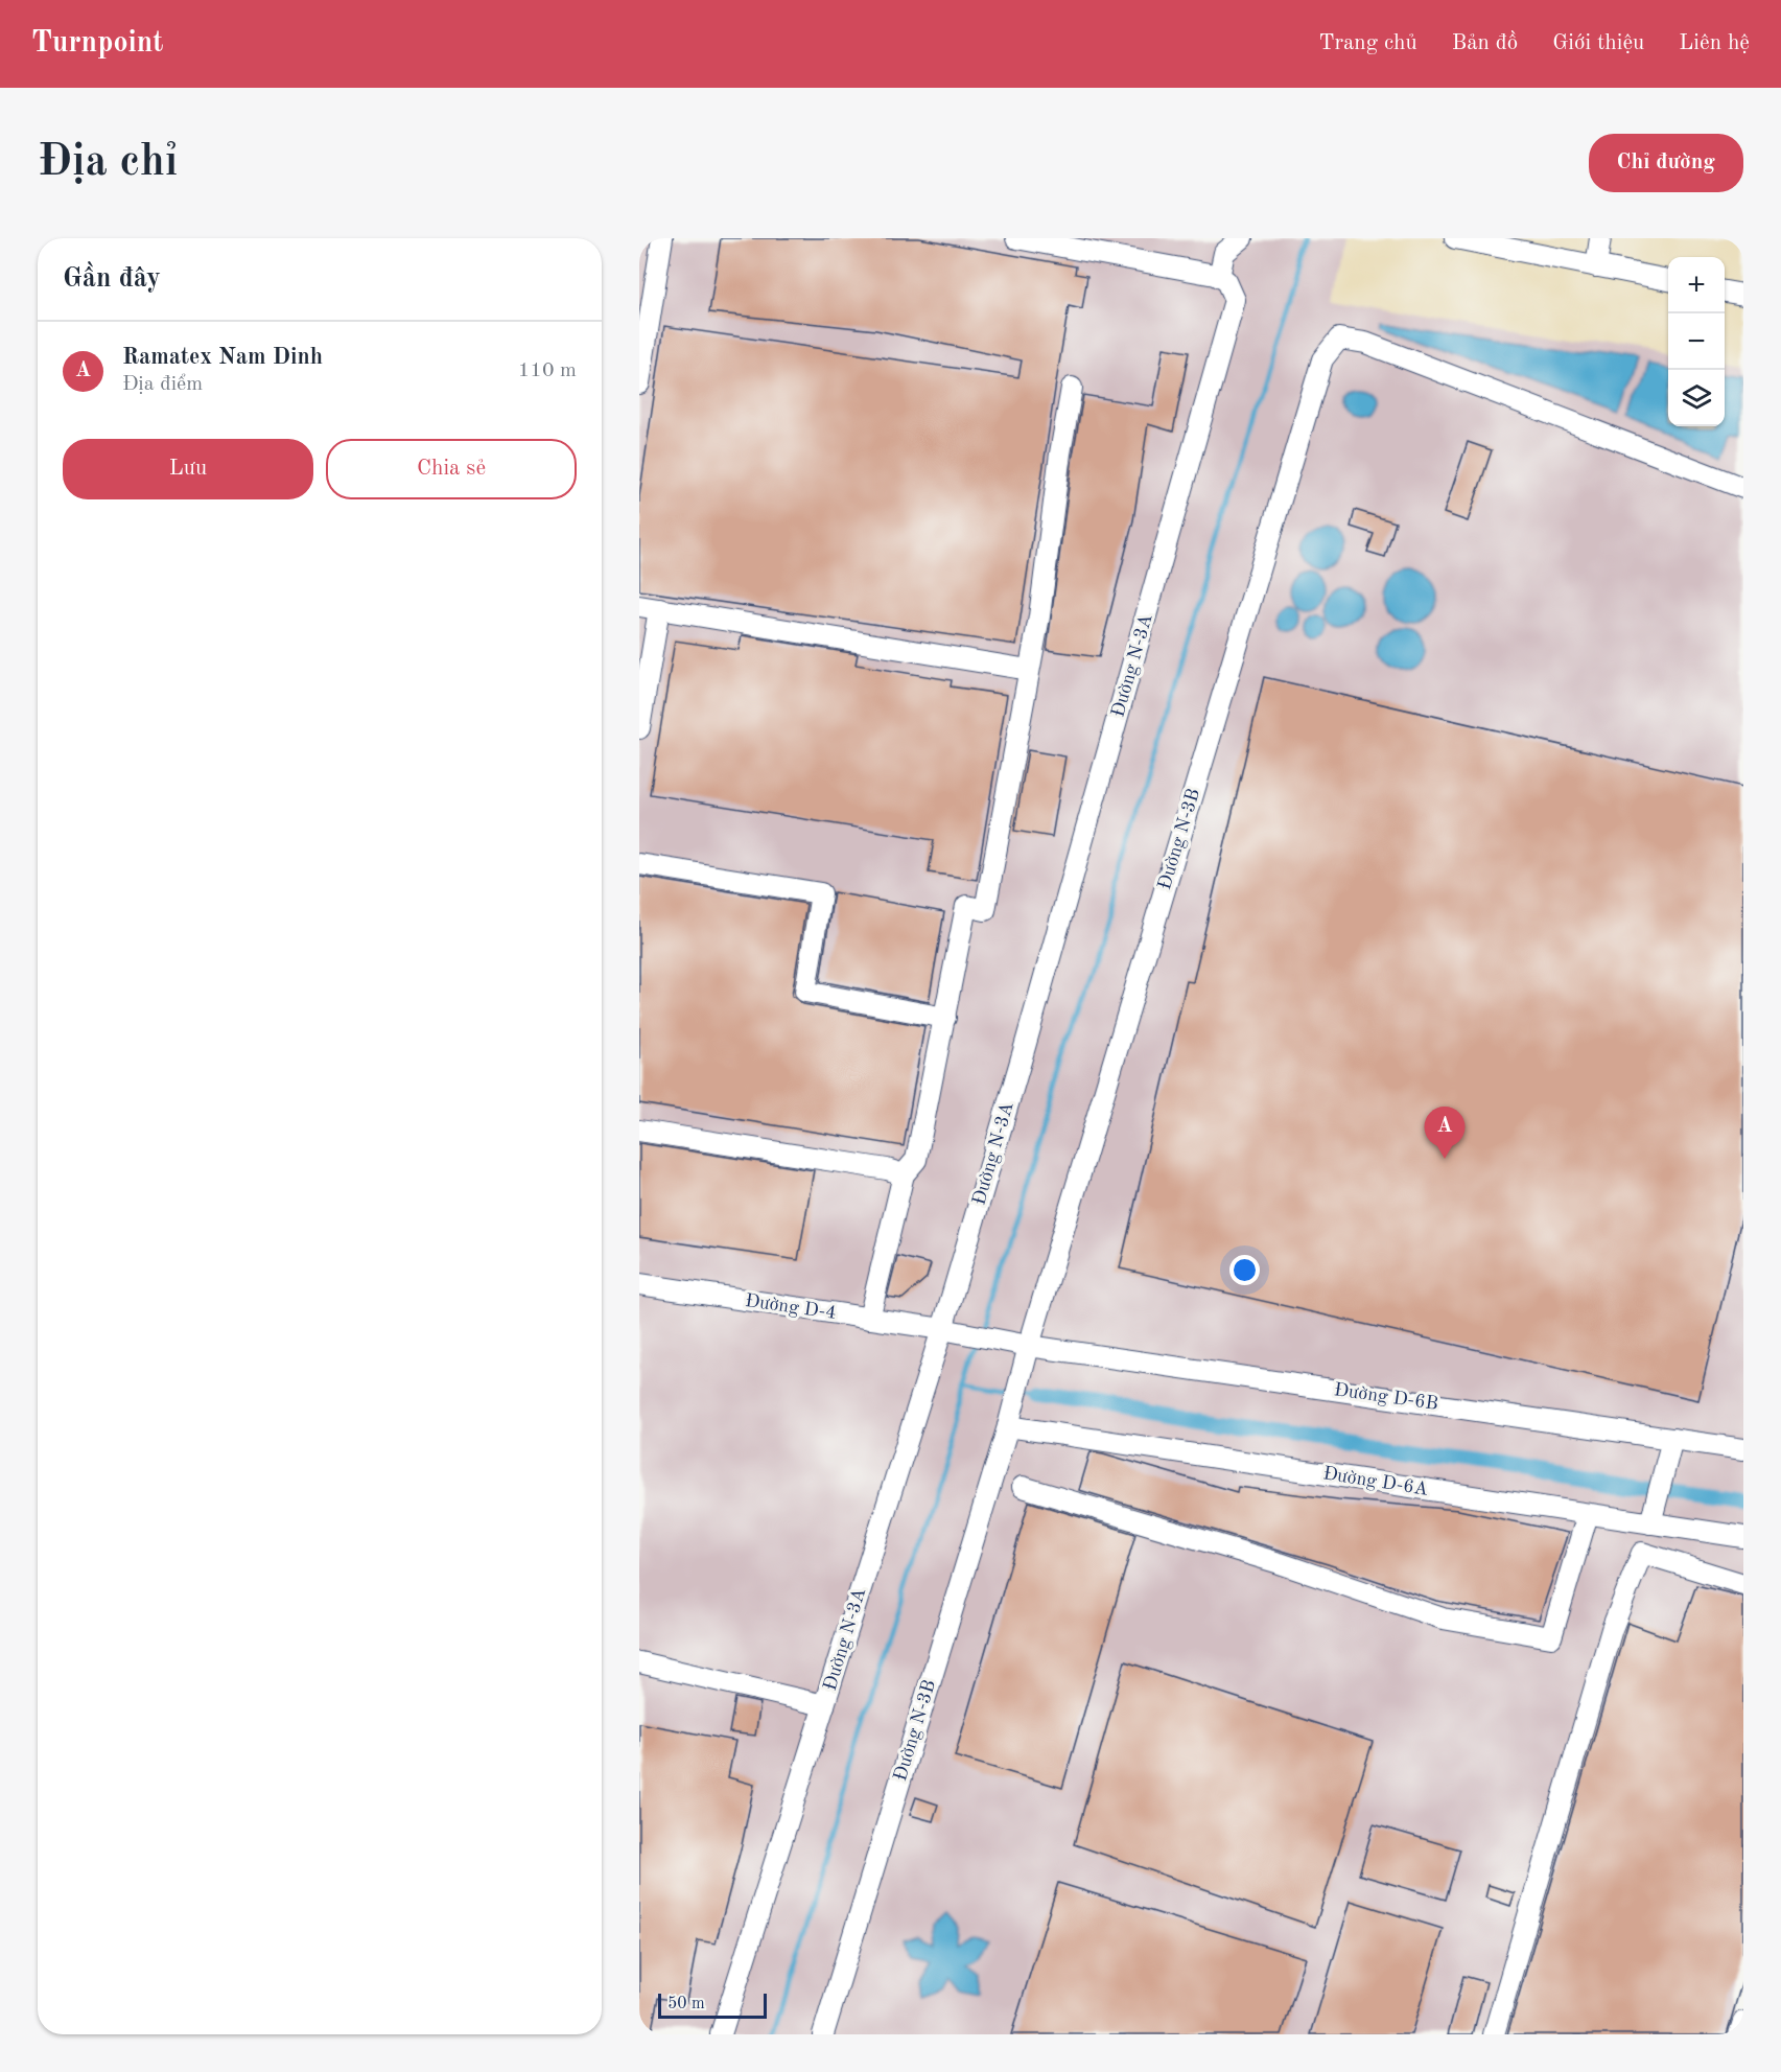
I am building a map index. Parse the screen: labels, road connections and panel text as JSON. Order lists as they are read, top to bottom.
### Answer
{
  "streets": {
    "street": [
      "Đường N-3A",
      "Đường N-3B",
      "Đường D-4",
      "Đường D-6B",
      "Đường D-6A"
    ]
  },
  "crossings": [
    ["Đường N-3A", "Đường D-4"],
    ["Đường N-3B", "Đường D-6B"],
    ["Đường N-3B", "Đường D-6A"],
    ["Đường D-4", "Đường D-6B"]
  ],
  "scale_bar": "50 m",
  "page": {
    "header": "Turnpoint",
    "nav": [
      "Trang chủ",
      "Bản đồ",
      "Giới thiệu",
      "Liên hệ"
    ],
    "buttons": [
      "Chỉ đường",
      ["Lưu", "Chia sẻ"]
    ],
    "title": "Địa chỉ",
    "heading": "Gần đây",
    "map_buttons": ["+", "−"],
    "list": [
      {
        "mark": "A",
        "name": "Ramatex Nam Dinh",
        "note": "Địa điểm",
        "value": "110 m"
      }
    ],
    "pins": "A",
    "scale": "50 m"
  }
}
